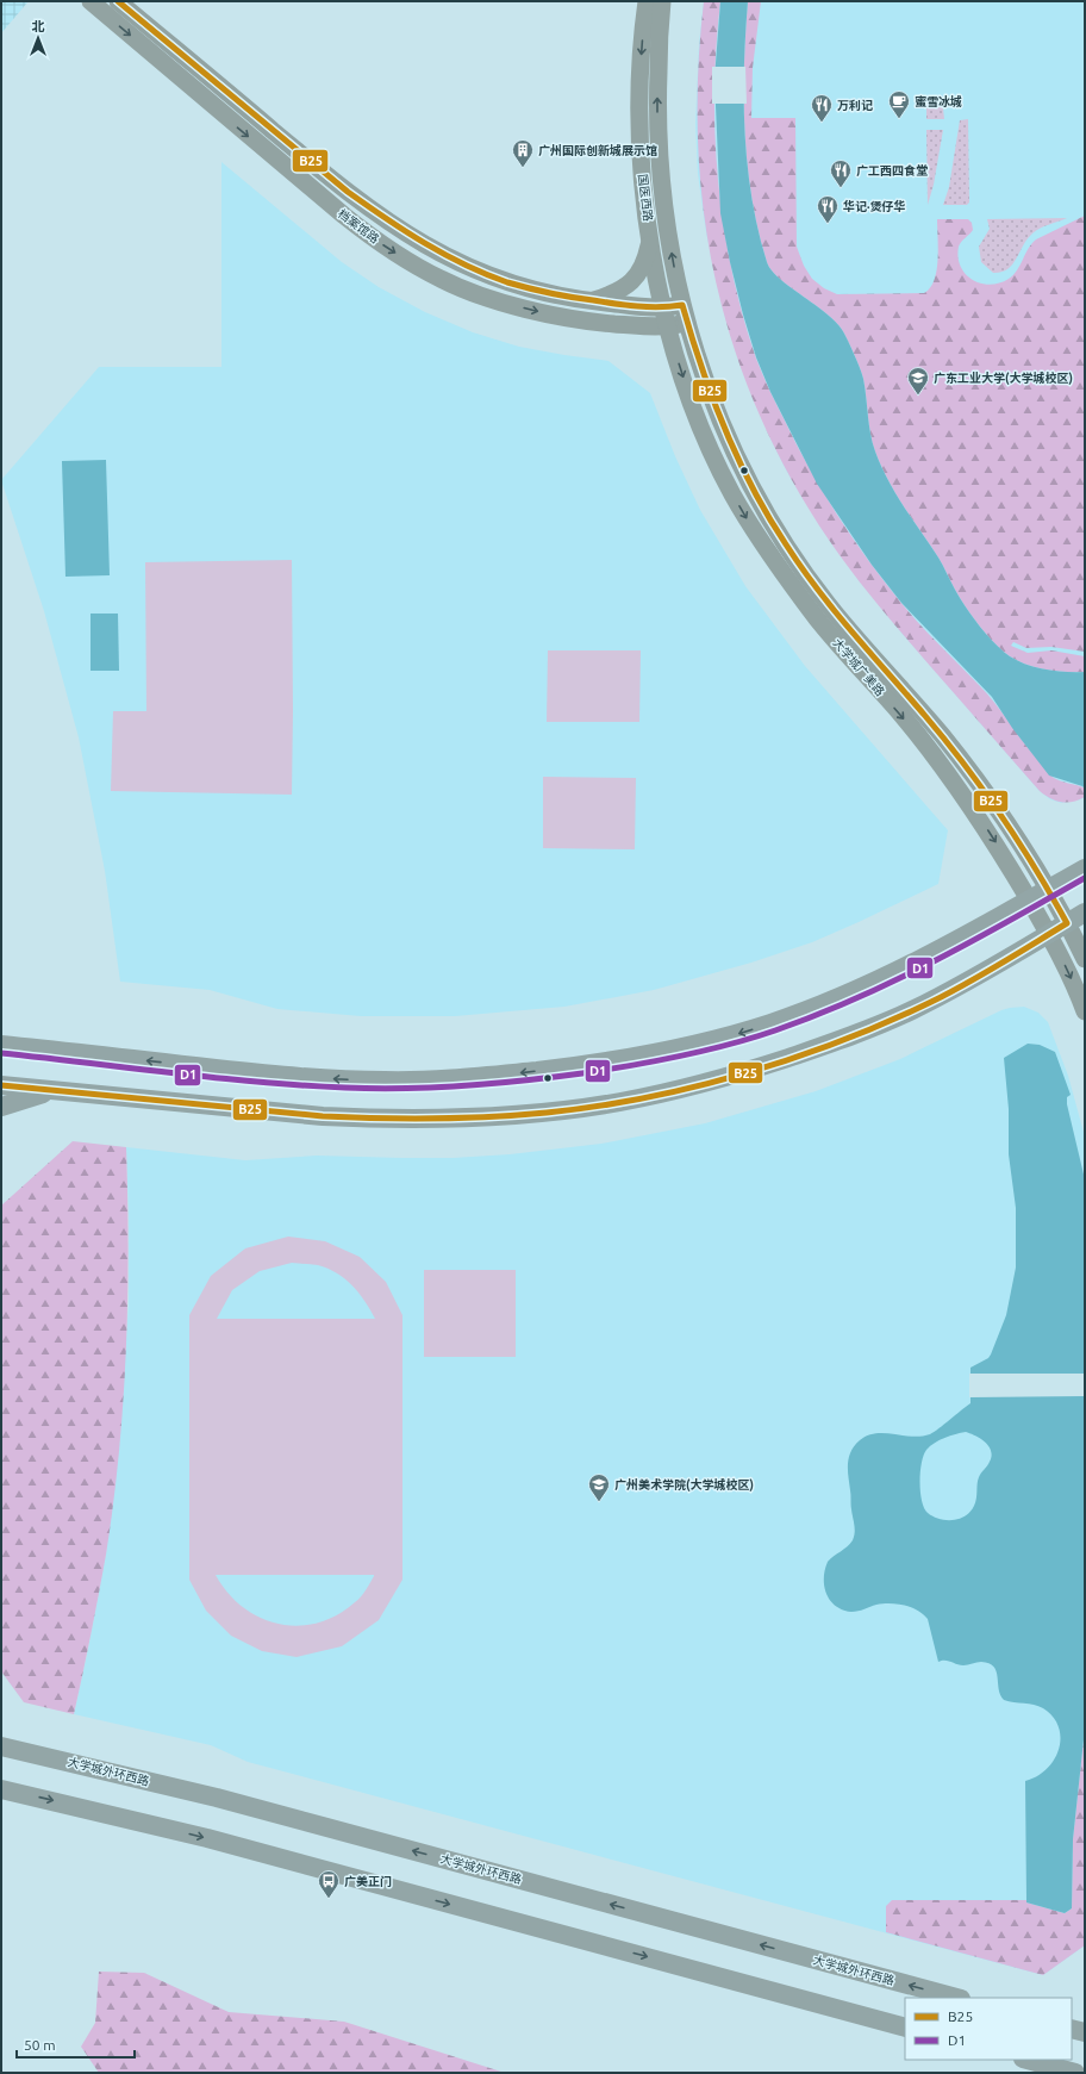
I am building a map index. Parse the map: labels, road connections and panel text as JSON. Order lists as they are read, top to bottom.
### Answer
{
  "streets": {
    "main road": [
      "国医西路",
      "档案馆路",
      "大学城广美路",
      "大学城外环西路"
    ]
  },
  "crossings": [
    ["国医西路", "档案馆路"],
    ["国医西路", "大学城广美路"],
    ["档案馆路", "大学城广美路"]
  ],
  "places": {
    "cafe": ["蜜雪冰城"],
    "restaurant": ["万利记", "广工西四食堂", "华记·煲仔华"],
    "building": ["广州国际创新城展示馆"],
    "school or university": ["广东工业大学(大学城校区)", "广州美术学院(大学城校区)"],
    "bus stop": ["广美正门"]
  },
  "lines": ["transit line B25", "transit line D1"],
  "legend": ["B25", "D1"],
  "scale_bar": "50 m",
  "north": "top"
}
